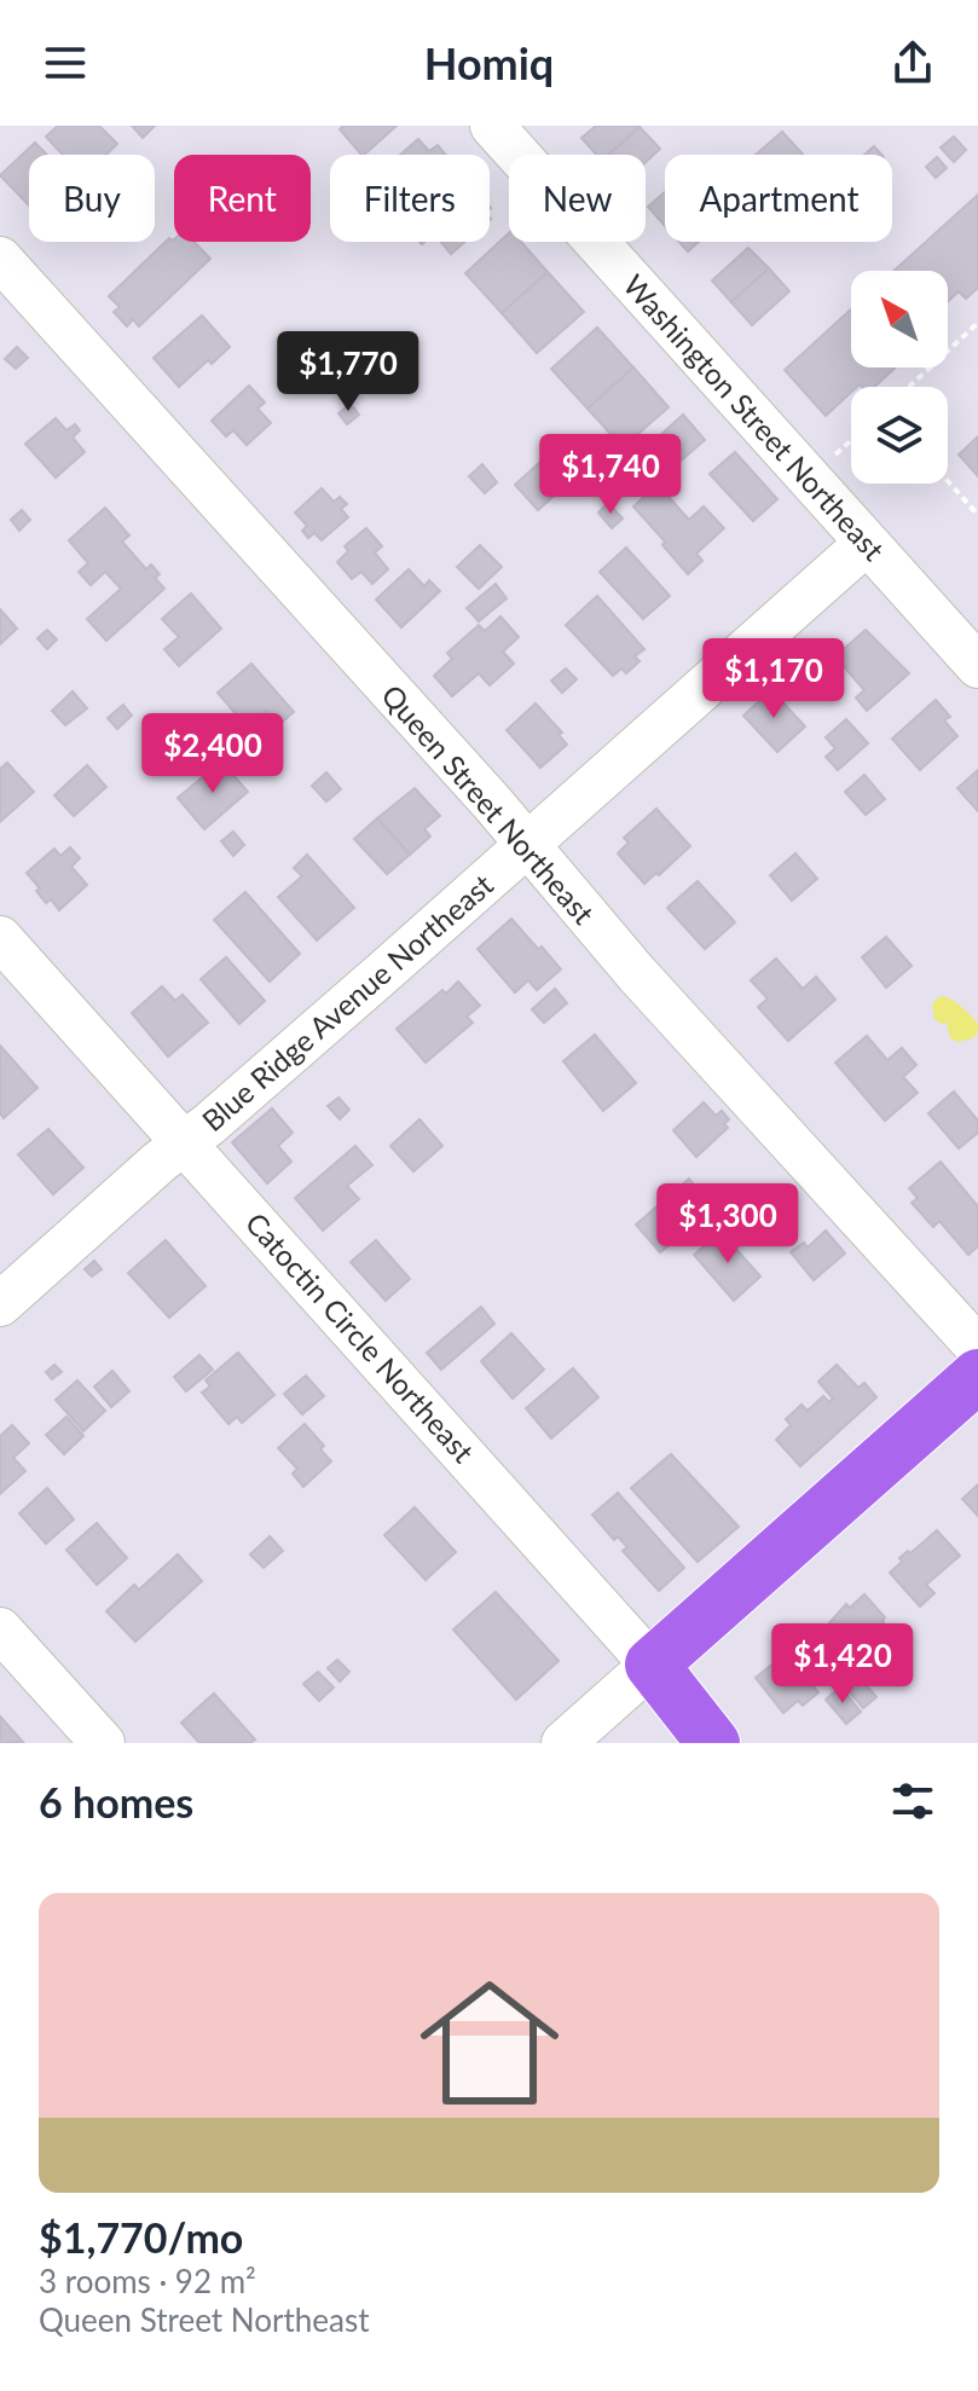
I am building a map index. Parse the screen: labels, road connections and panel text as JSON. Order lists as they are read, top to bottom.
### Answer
{
  "streets": {
    "main road": ["Catoctin Circle Northeast"],
    "street": ["Washington Street Northeast", "Queen Street Northeast", "Blue Ridge Avenue Northeast"]
  },
  "crossings": [
    ["Washington Street Northeast", "Blue Ridge Avenue Northeast"],
    ["Queen Street Northeast", "Blue Ridge Avenue Northeast"],
    ["Blue Ridge Avenue Northeast", "Catoctin Circle Northeast"]
  ],
  "north": "top left",
  "page": {
    "header": "Homiq",
    "chip": [
      "Buy",
      "Rent",
      "Filters",
      "New",
      "Apartment"
    ],
    "price": [
      "$1,770",
      "$1,740",
      "$1,170",
      "$2,400",
      "$1,300",
      "$1,420"
    ],
    "heading": "6 homes",
    "list": [
      {
        "name": "$1,770/mo",
        "note": "3 rooms · 92 m² · Queen Street Northeast"
      }
    ]
  }
}
